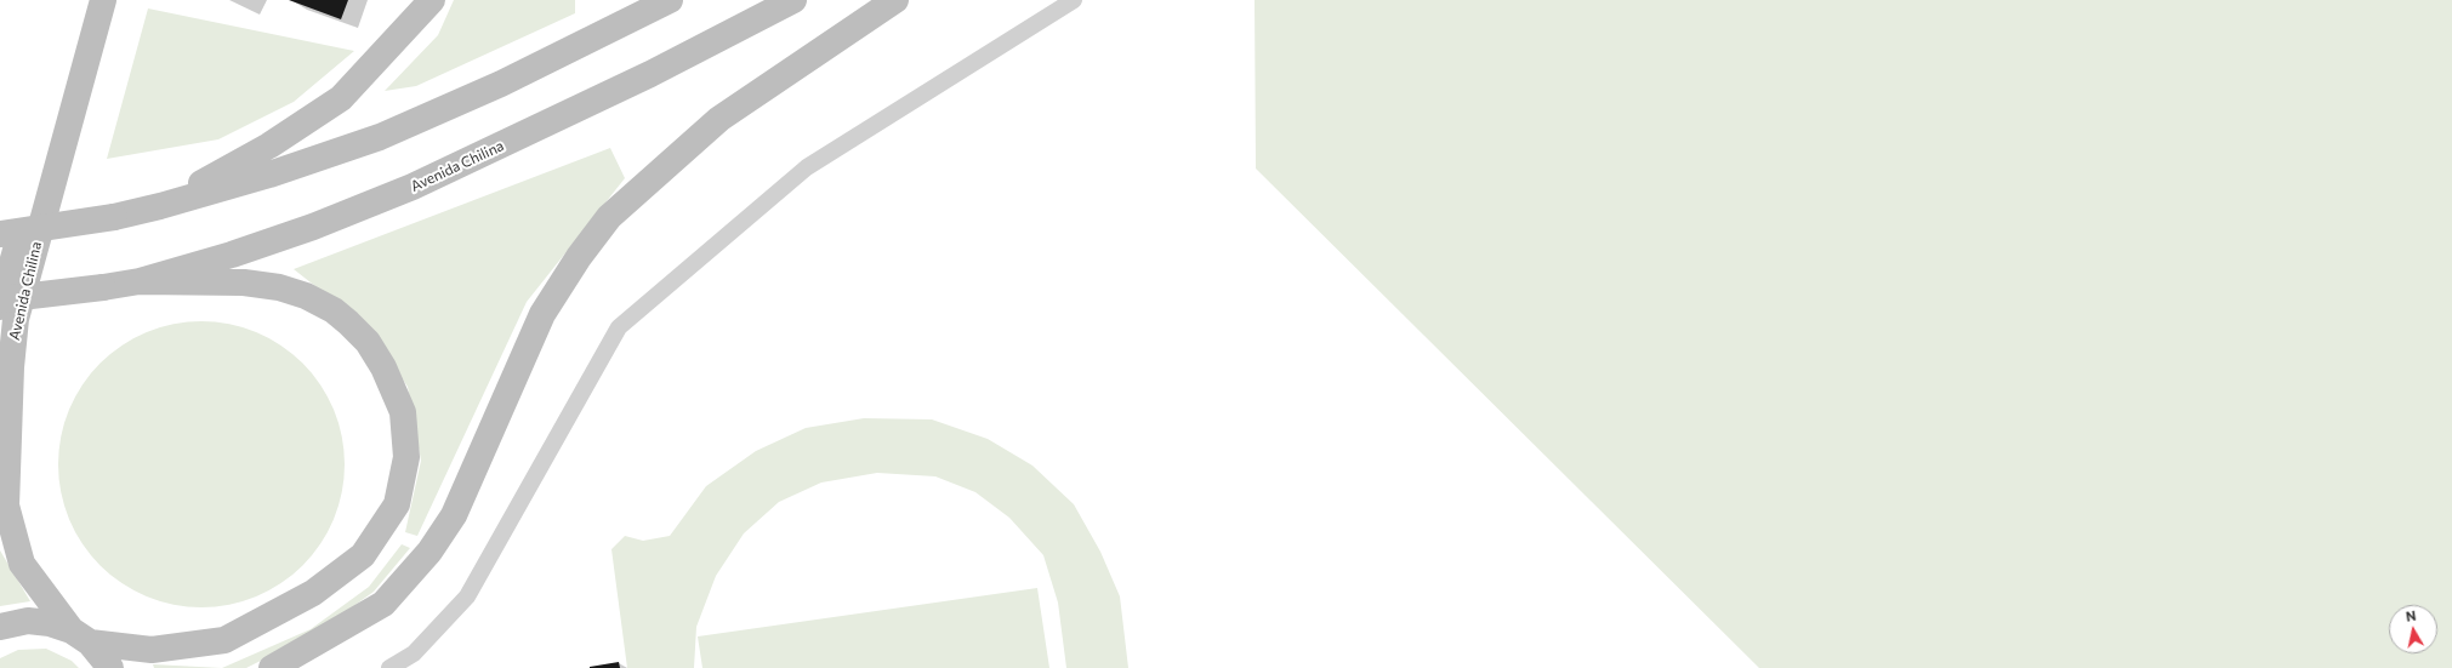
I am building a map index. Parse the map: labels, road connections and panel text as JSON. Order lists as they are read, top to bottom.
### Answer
{
  "streets": {
    "main road": ["Avenida Chilina"]
  },
  "north": "top"
}
